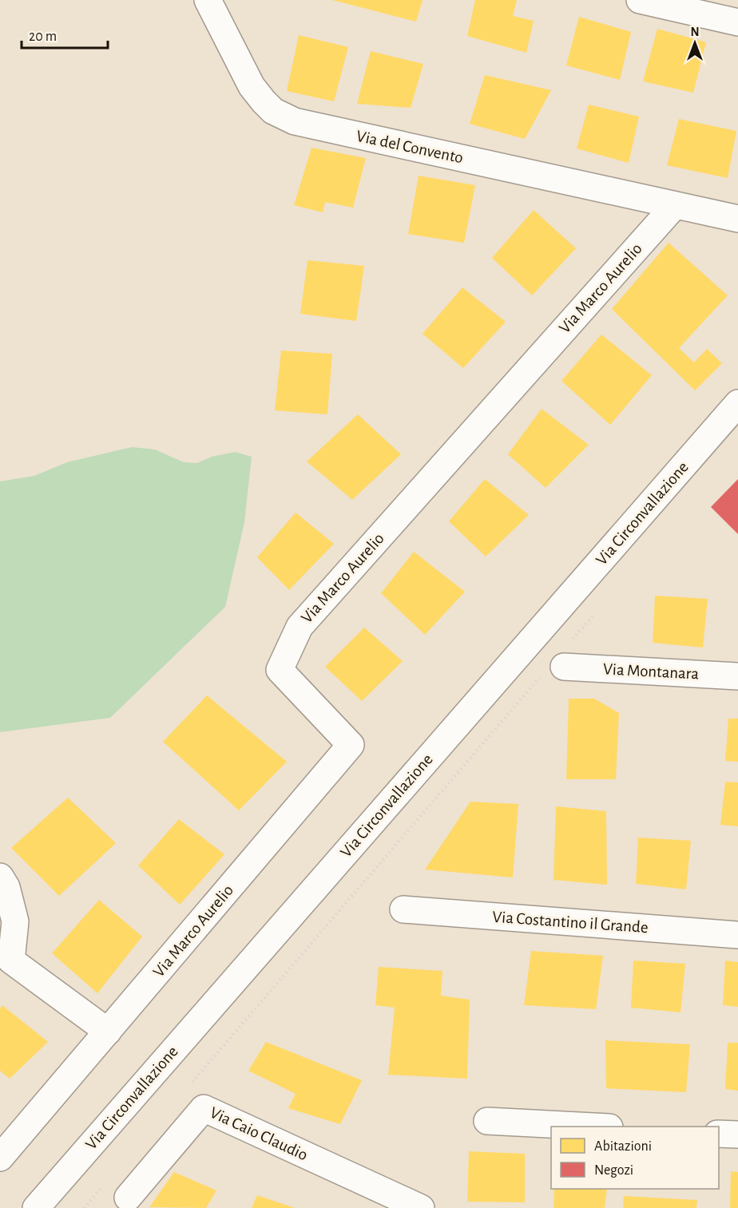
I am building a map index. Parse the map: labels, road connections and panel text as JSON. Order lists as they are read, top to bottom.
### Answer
{
  "streets": {
    "street": [
      "Via del Convento",
      "Via Marco Aurelio",
      "Via Circonvallazione",
      "Via Montanara",
      "Via Costantino il Grande",
      "Via Caio Claudio"
    ]
  },
  "crossings": [
    ["Via del Convento", "Via Marco Aurelio"]
  ],
  "legend": ["Abitazioni", "Negozi"],
  "scale_bar": "20 m",
  "north": "top"
}
